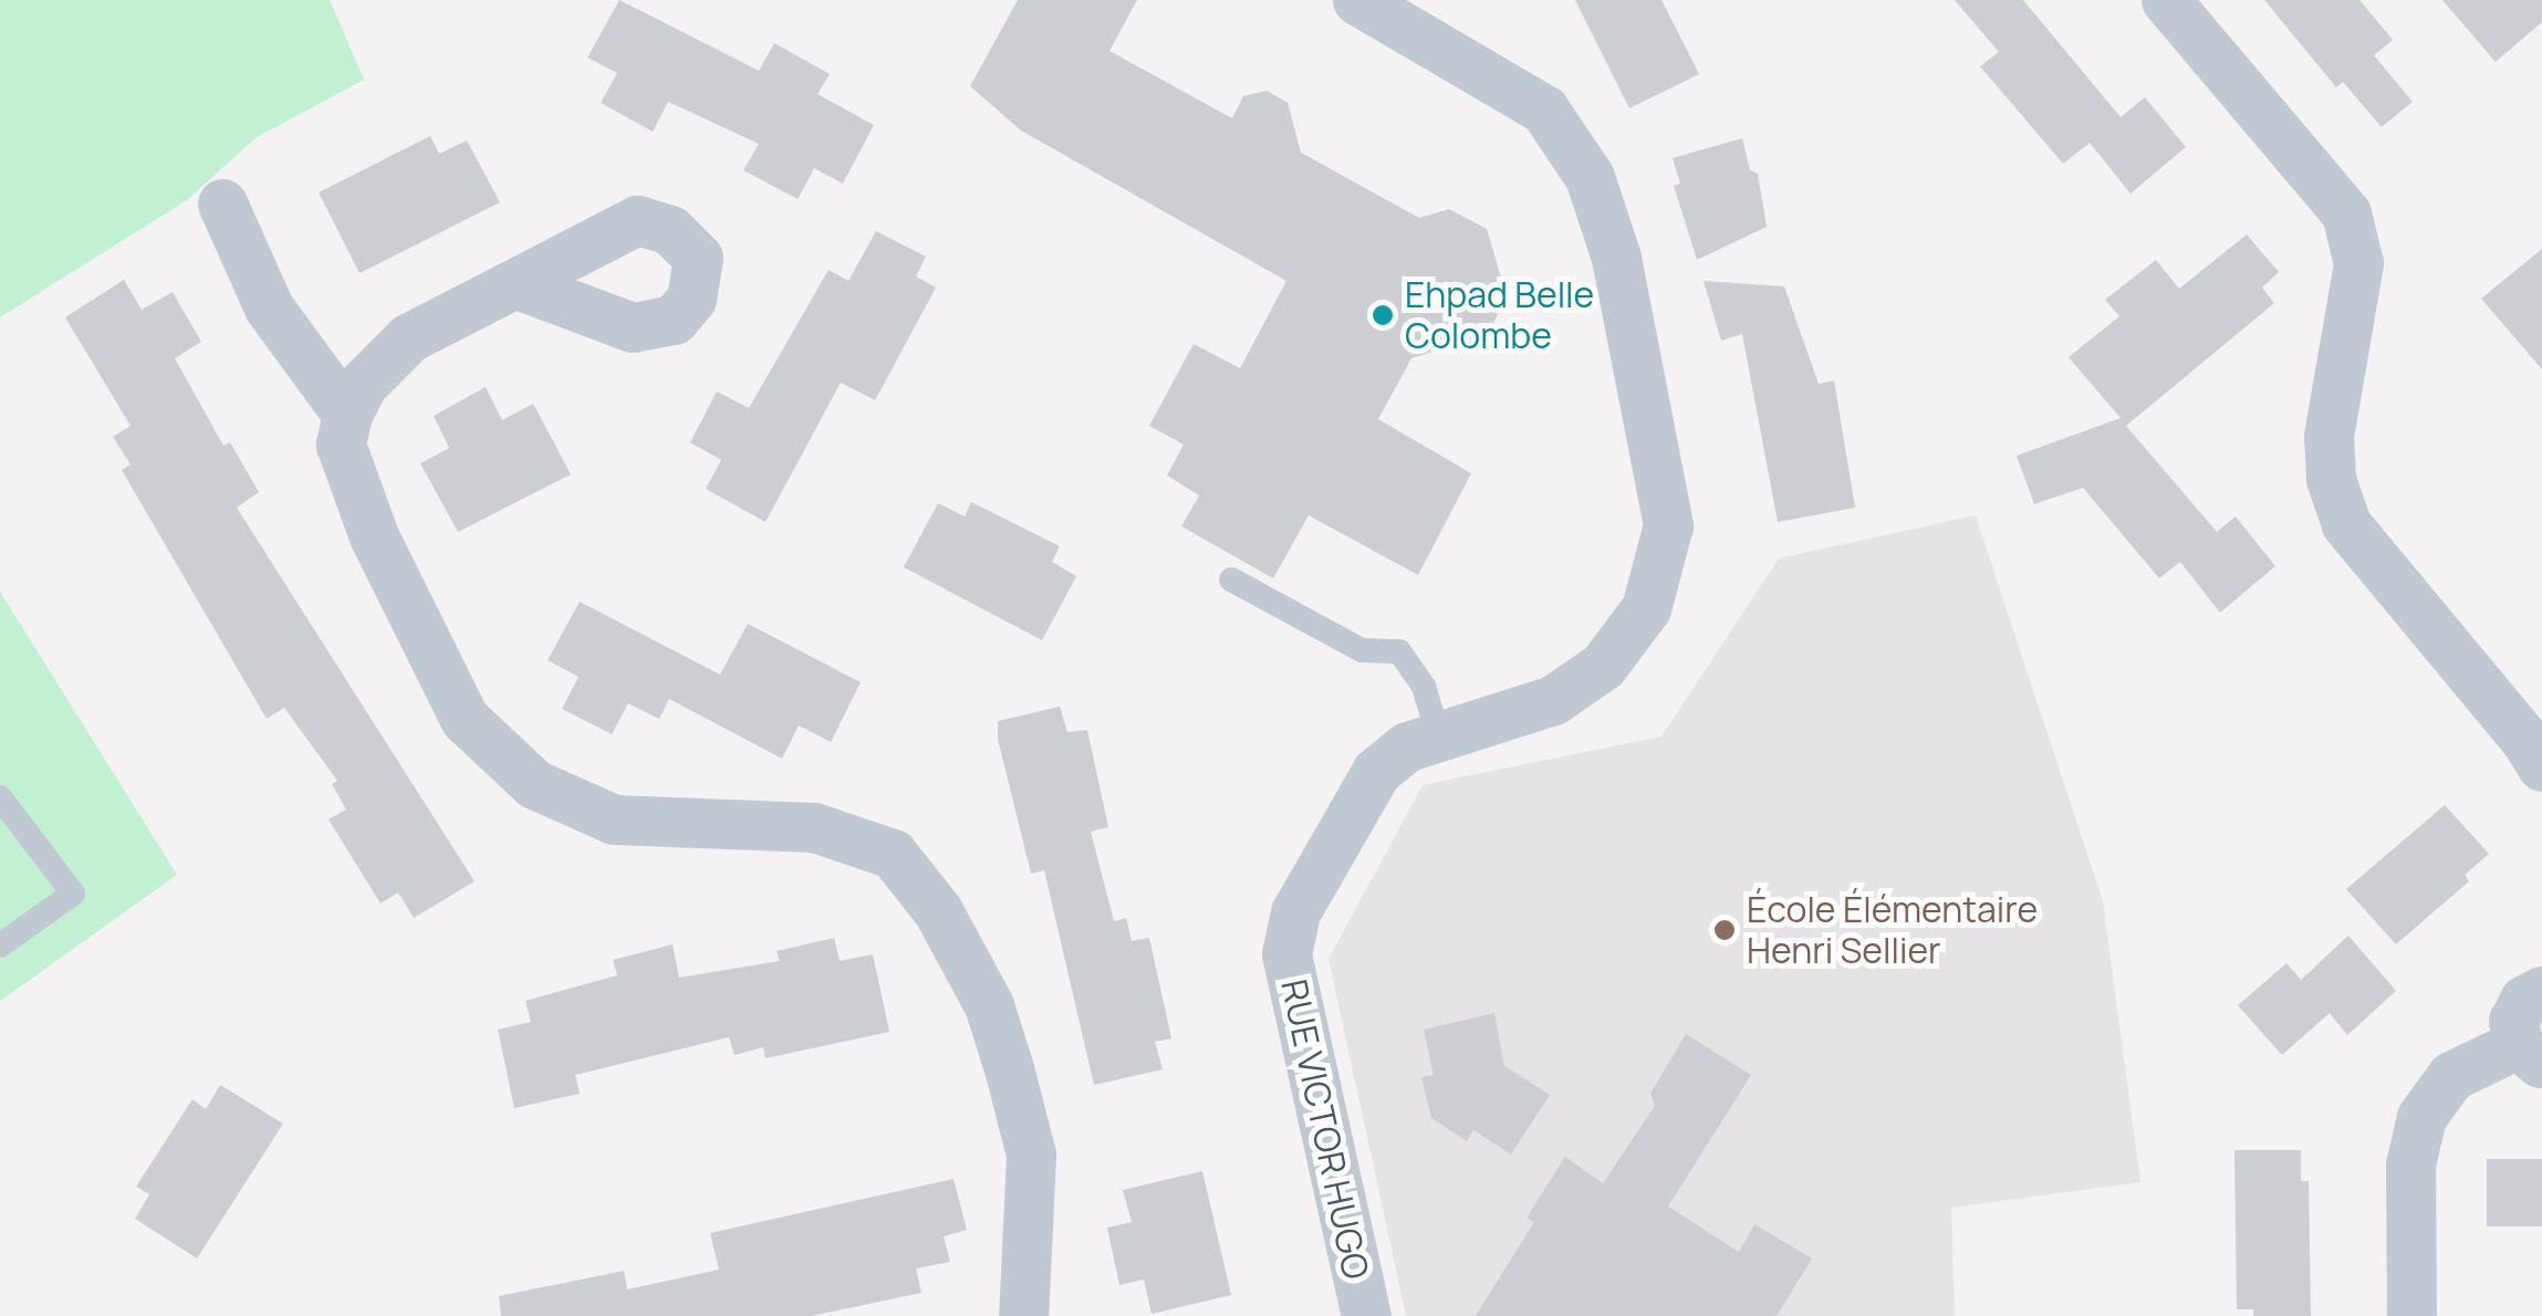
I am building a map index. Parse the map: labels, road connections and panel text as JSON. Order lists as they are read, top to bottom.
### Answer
{
  "streets": {
    "street": ["RUE VICTOR HUGO"]
  },
  "places": ["Ehpad Belle Colombe", "École Élémentaire Henri Sellier"]
}
